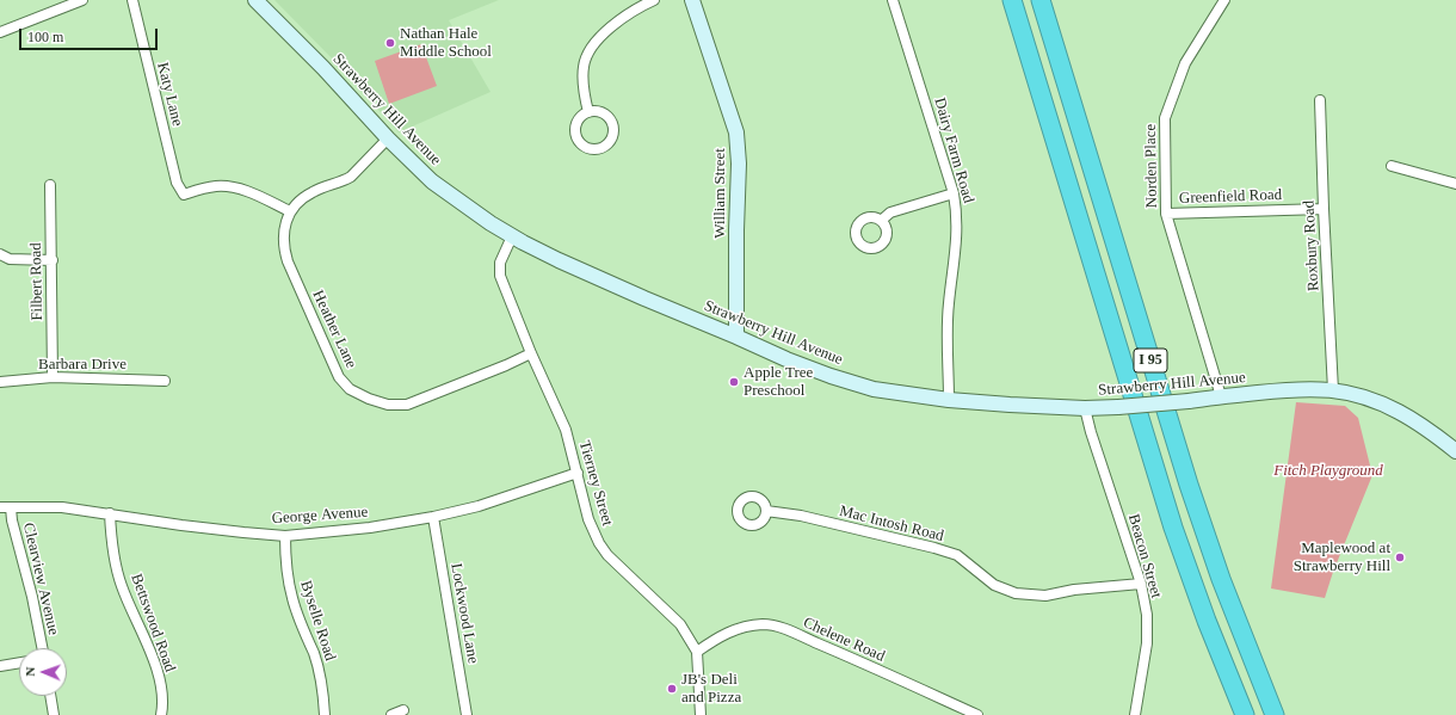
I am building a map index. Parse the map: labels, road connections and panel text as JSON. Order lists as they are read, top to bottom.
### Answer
{
  "streets": {
    "highway": ["I 95"],
    "main road": ["Strawberry Hill Avenue", "William Street"],
    "street": [
      "Katy Lane",
      "Dairy Farm Road",
      "Norden Place",
      "Greenfield Road",
      "Roxbury Road",
      "Filbert Road",
      "Heather Lane",
      "Barbara Drive",
      "Tierney Street",
      "George Avenue",
      "Mac Intosh Road",
      "Beacon Street",
      "Clearview Avenue",
      "Lockwood Lane",
      "Byselle Road",
      "Bettswood Road",
      "Chelene Road"
    ]
  },
  "crossings": [
    ["Katy Lane", "Heather Lane"],
    ["Strawberry Hill Avenue", "Dairy Farm Road"],
    ["Strawberry Hill Avenue", "Norden Place"],
    ["Strawberry Hill Avenue", "William Street"],
    ["Strawberry Hill Avenue", "Roxbury Road"],
    ["Strawberry Hill Avenue", "Tierney Street"],
    ["Strawberry Hill Avenue", "Beacon Street"],
    ["Norden Place", "Greenfield Road"],
    ["Greenfield Road", "Roxbury Road"],
    ["Filbert Road", "Barbara Drive"],
    ["Heather Lane", "Tierney Street"],
    ["Tierney Street", "George Avenue"],
    ["Tierney Street", "Chelene Road"],
    ["George Avenue", "Clearview Avenue"],
    ["George Avenue", "Lockwood Lane"],
    ["George Avenue", "Byselle Road"],
    ["George Avenue", "Bettswood Road"],
    ["Mac Intosh Road", "Beacon Street"]
  ],
  "parks": ["Fitch Playground"],
  "places": [
    "Nathan Hale Middle School",
    "Apple Tree Preschool",
    "Maplewood at Strawberry Hill",
    "JB's Deli and Pizza"
  ],
  "scale_bar": "100 m",
  "north": "left"
}
